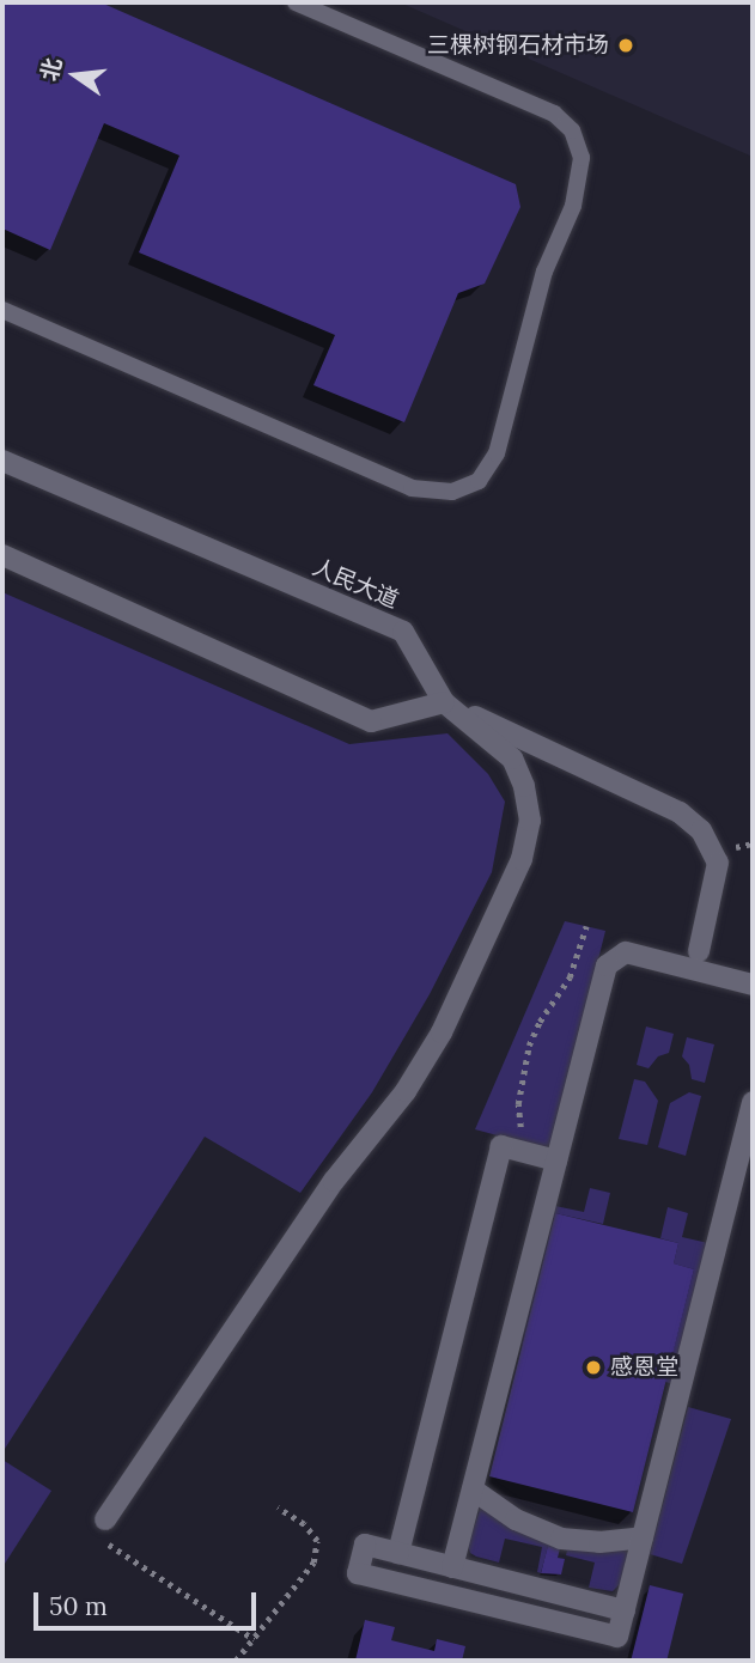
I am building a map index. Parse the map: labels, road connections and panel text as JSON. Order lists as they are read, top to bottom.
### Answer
{
  "streets": {
    "street": ["人民大道"]
  },
  "places": ["三棵树钢石材市场", "感恩堂"],
  "scale_bar": "50 m",
  "north": "left"
}
